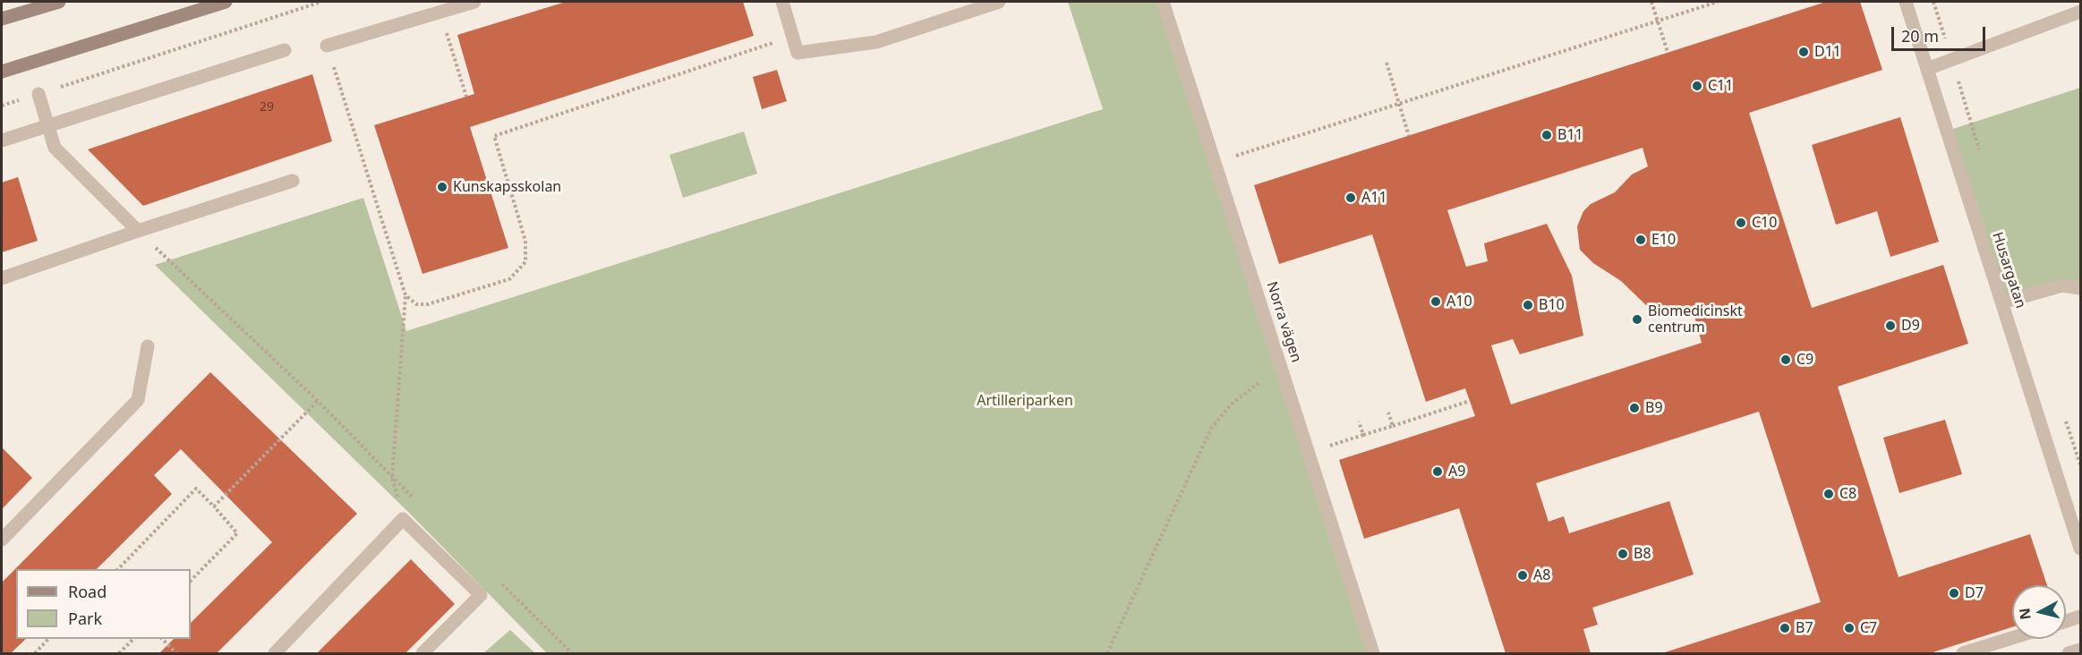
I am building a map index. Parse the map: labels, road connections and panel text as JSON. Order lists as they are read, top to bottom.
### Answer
{
  "streets": {
    "street": ["Husargatan", "Norra vägen"]
  },
  "parks": ["Artilleriparken"],
  "places": [
    "D11",
    "C11",
    "B11",
    "Kunskapsskolan",
    "A11",
    "C10",
    "E10",
    "A10",
    "B10",
    "Biomedicinskt centrum",
    "D9",
    "C9",
    "B9",
    "A9",
    "C8",
    "B8",
    "A8",
    "D7",
    "B7",
    "C7"
  ],
  "house_numbers": ["29"],
  "legend": ["Road", "Park"],
  "scale_bar": "20 m",
  "north": "left"
}
